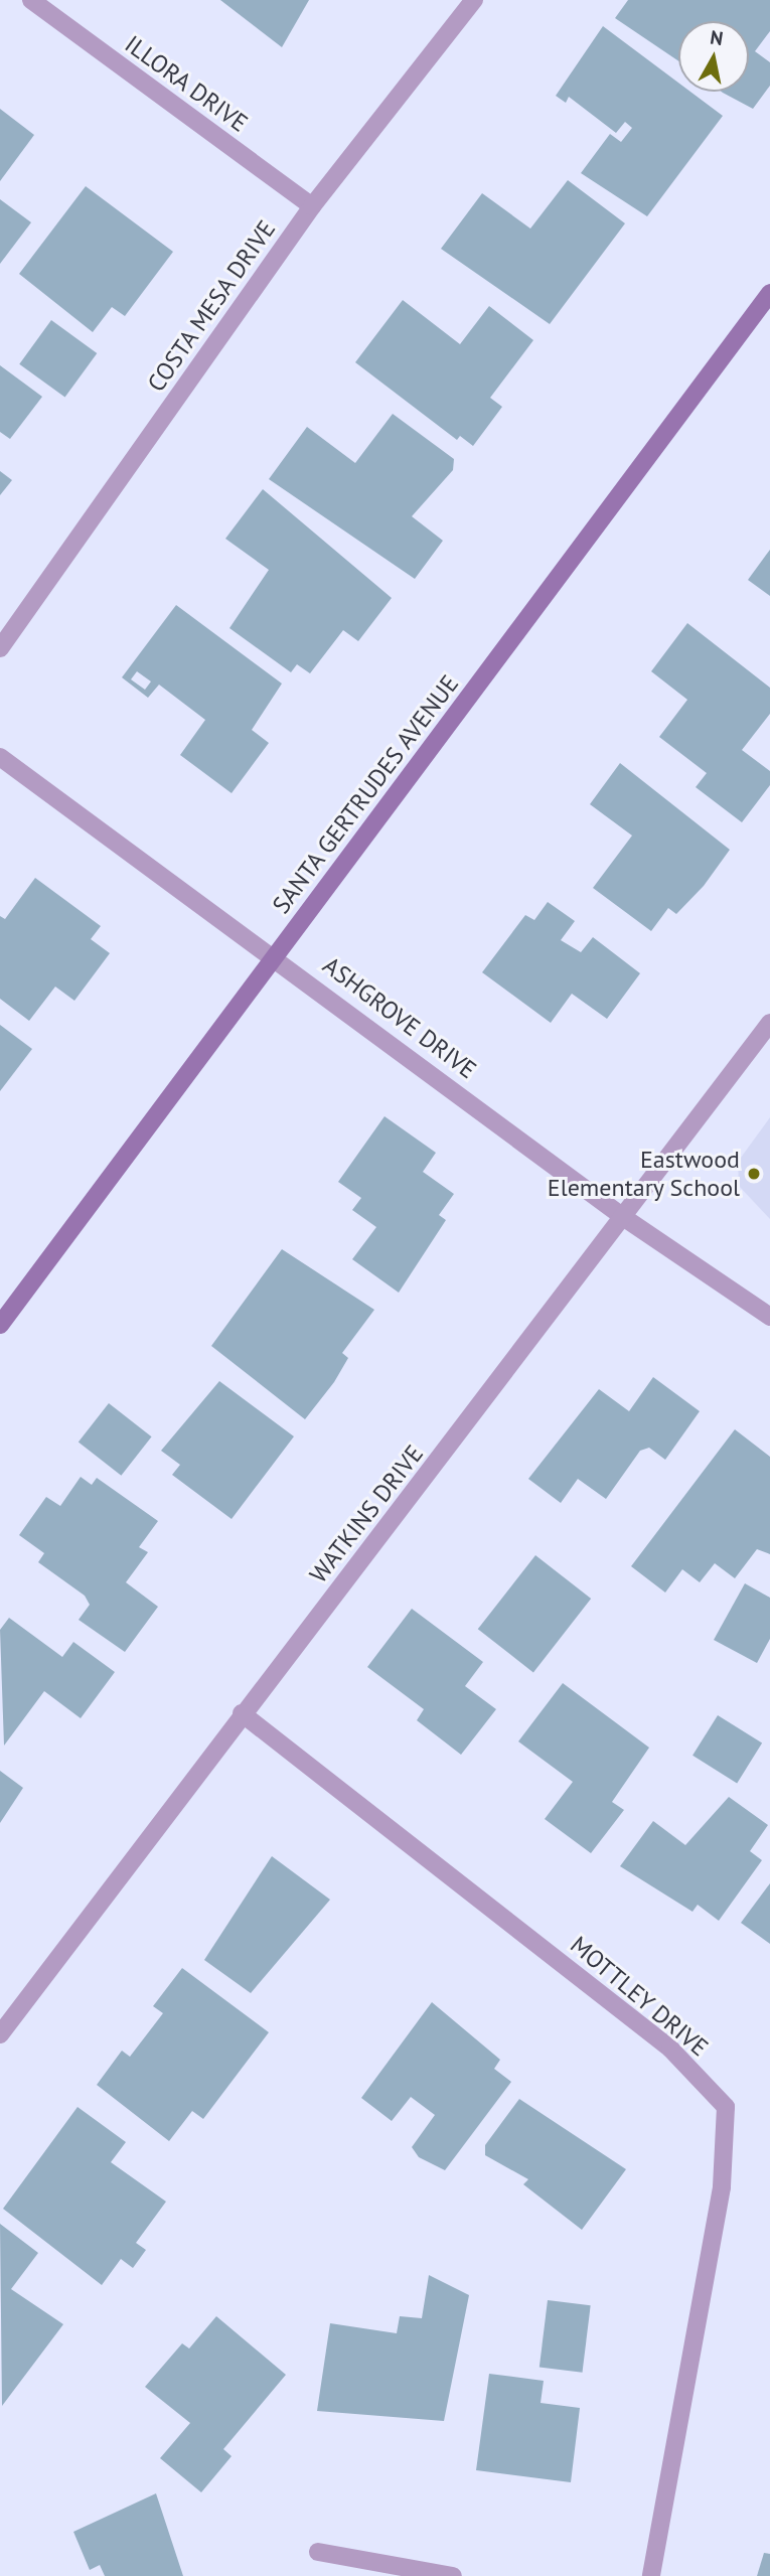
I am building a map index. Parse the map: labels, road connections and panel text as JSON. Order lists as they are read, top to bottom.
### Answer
{
  "streets": {
    "main road": ["SANTA GERTRUDES AVENUE"],
    "street": [
      "ILLORA DRIVE",
      "COSTA MESA DRIVE",
      "ASHGROVE DRIVE",
      "WATKINS DRIVE",
      "MOTTLEY DRIVE"
    ]
  },
  "crossings": [
    ["ILLORA DRIVE", "COSTA MESA DRIVE"],
    ["SANTA GERTRUDES AVENUE", "ASHGROVE DRIVE"],
    ["ASHGROVE DRIVE", "WATKINS DRIVE"],
    ["WATKINS DRIVE", "MOTTLEY DRIVE"]
  ],
  "places": ["Eastwood Elementary School"],
  "north": "top"
}
